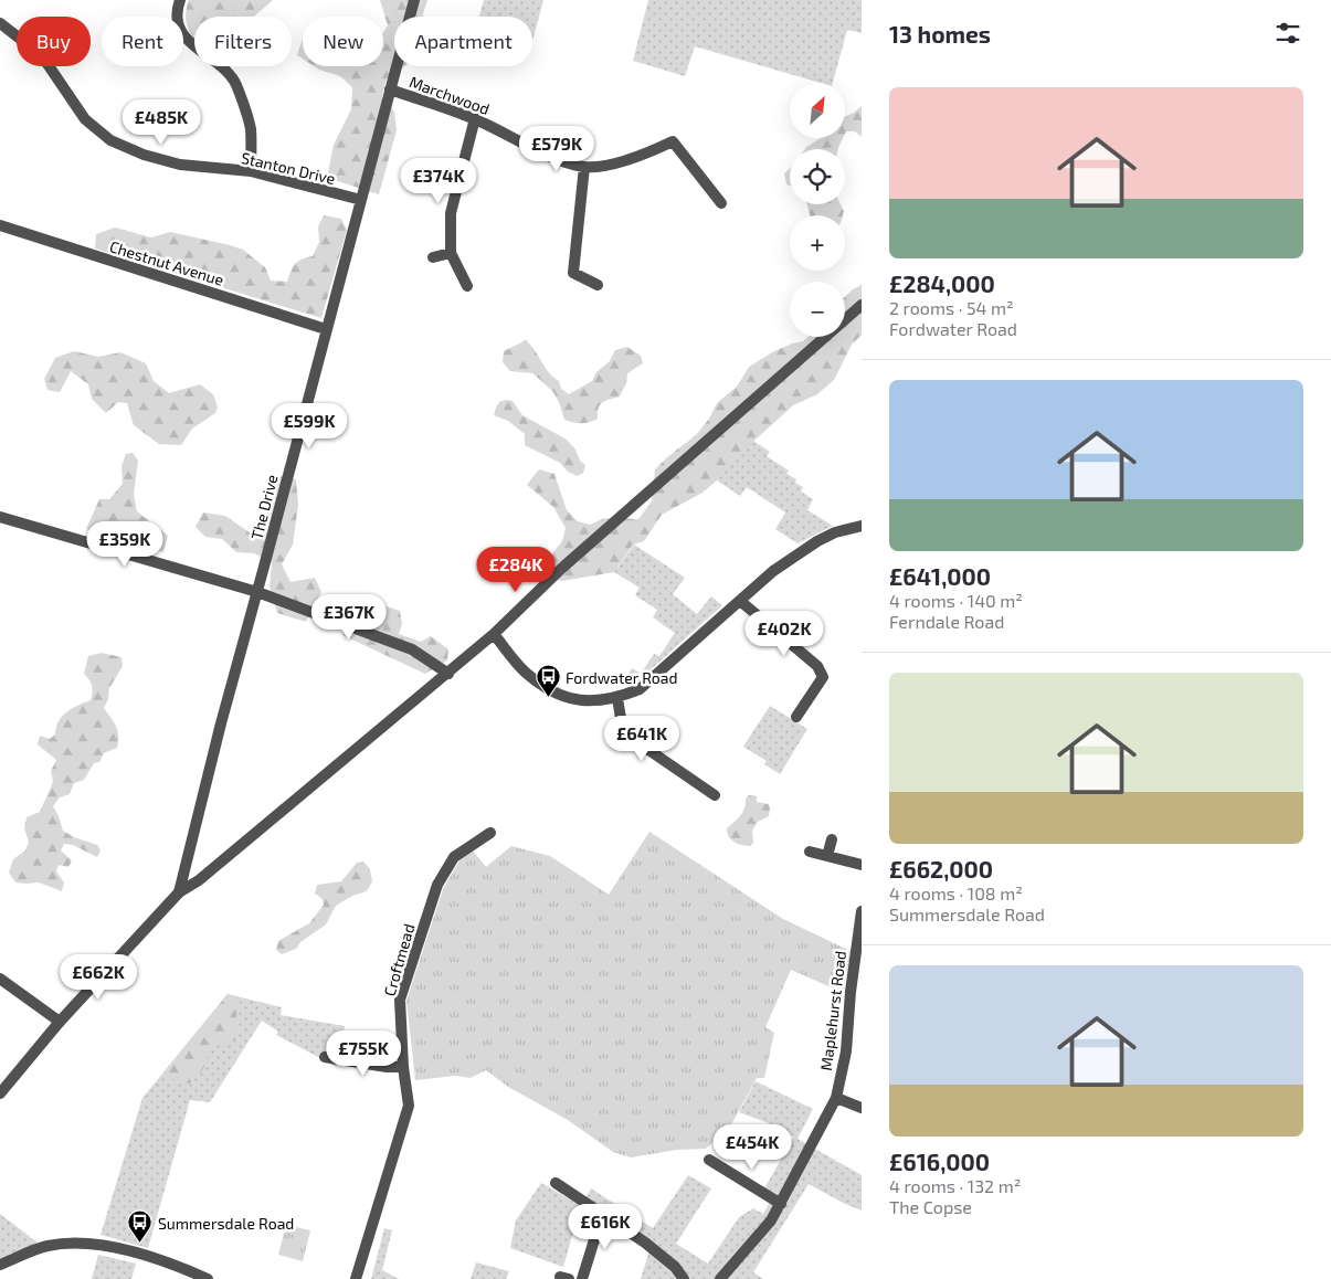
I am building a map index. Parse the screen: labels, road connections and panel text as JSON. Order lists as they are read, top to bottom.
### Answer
{
  "streets": {
    "street": [
      "Marchwood",
      "Stanton Drive",
      "Chestnut Avenue",
      "The Drive",
      "Croftmead",
      "Maplehurst Road"
    ]
  },
  "crossings": [
    ["Marchwood", "The Drive"],
    ["Stanton Drive", "The Drive"],
    ["Chestnut Avenue", "The Drive"]
  ],
  "places": {
    "bus stop": ["Fordwater Road", "Summersdale Road"]
  },
  "north": "top right",
  "page": {
    "heading": "13 homes",
    "chip": [
      "Buy",
      "Rent",
      "Filters",
      "New",
      "Apartment"
    ],
    "list": [
      {
        "name": "£284,000",
        "note": "2 rooms · 54 m² · Fordwater Road"
      },
      {
        "name": "£641,000",
        "note": "4 rooms · 140 m² · Ferndale Road"
      },
      {
        "name": "£662,000",
        "note": "4 rooms · 108 m² · Summersdale Road"
      },
      {
        "name": "£616,000",
        "note": "4 rooms · 132 m² · The Copse"
      }
    ],
    "map_buttons": ["+", "−"],
    "price": [
      "£485K",
      "£579K",
      "£374K",
      "£599K",
      "£359K",
      "£284K",
      "£367K",
      "£402K",
      "£641K",
      "£662K",
      "£755K",
      "£454K",
      "£616K"
    ]
  }
}
